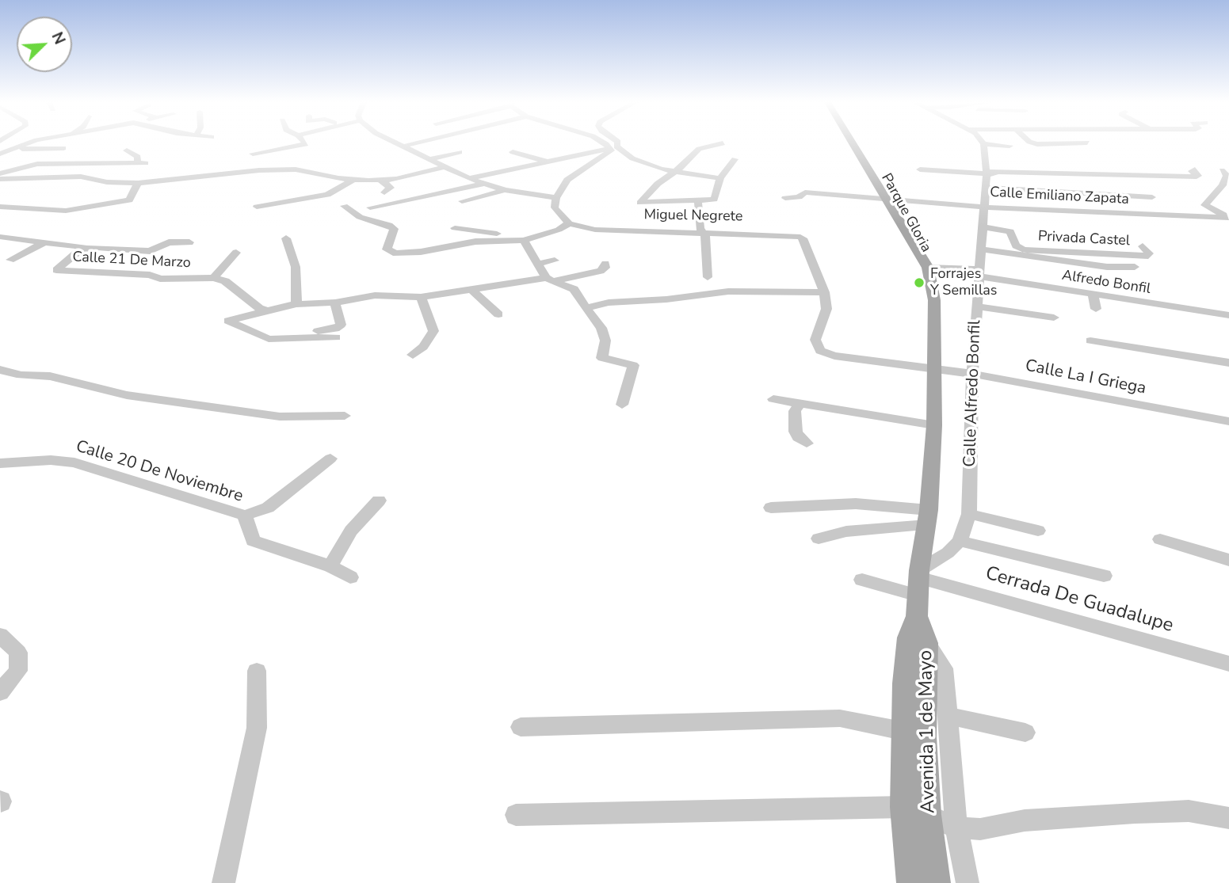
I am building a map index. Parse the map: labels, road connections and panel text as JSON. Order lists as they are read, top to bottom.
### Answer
{
  "streets": {
    "main road": ["Parque Gloria", "Avenida 1 de Mayo"],
    "street": [
      "Calle Emiliano Zapata",
      "Miguel Negrete",
      "Privada Castel",
      "Calle 21 De Marzo",
      "Alfredo Bonfil",
      "Calle La I Griega",
      "Calle Alfredo Bonfil",
      "Calle 20 De Noviembre",
      "Cerrada De Guadalupe"
    ]
  },
  "crossings": [
    ["Calle Emiliano Zapata", "Parque Gloria"],
    ["Calle Emiliano Zapata", "Calle Alfredo Bonfil"],
    ["Parque Gloria", "Miguel Negrete"],
    ["Parque Gloria", "Alfredo Bonfil"],
    ["Parque Gloria", "Calle La I Griega"],
    ["Parque Gloria", "Avenida 1 de Mayo"],
    ["Miguel Negrete", "Calle La I Griega"],
    ["Miguel Negrete", "Avenida 1 de Mayo"],
    ["Privada Castel", "Calle Alfredo Bonfil"],
    ["Alfredo Bonfil", "Calle Alfredo Bonfil"],
    ["Calle La I Griega", "Calle Alfredo Bonfil"],
    ["Calle La I Griega", "Avenida 1 de Mayo"],
    ["Calle Alfredo Bonfil", "Cerrada De Guadalupe"],
    ["Calle Alfredo Bonfil", "Avenida 1 de Mayo"],
    ["Cerrada De Guadalupe", "Avenida 1 de Mayo"]
  ],
  "places": ["Forrajes Y Semillas"],
  "north": "top right"
}
